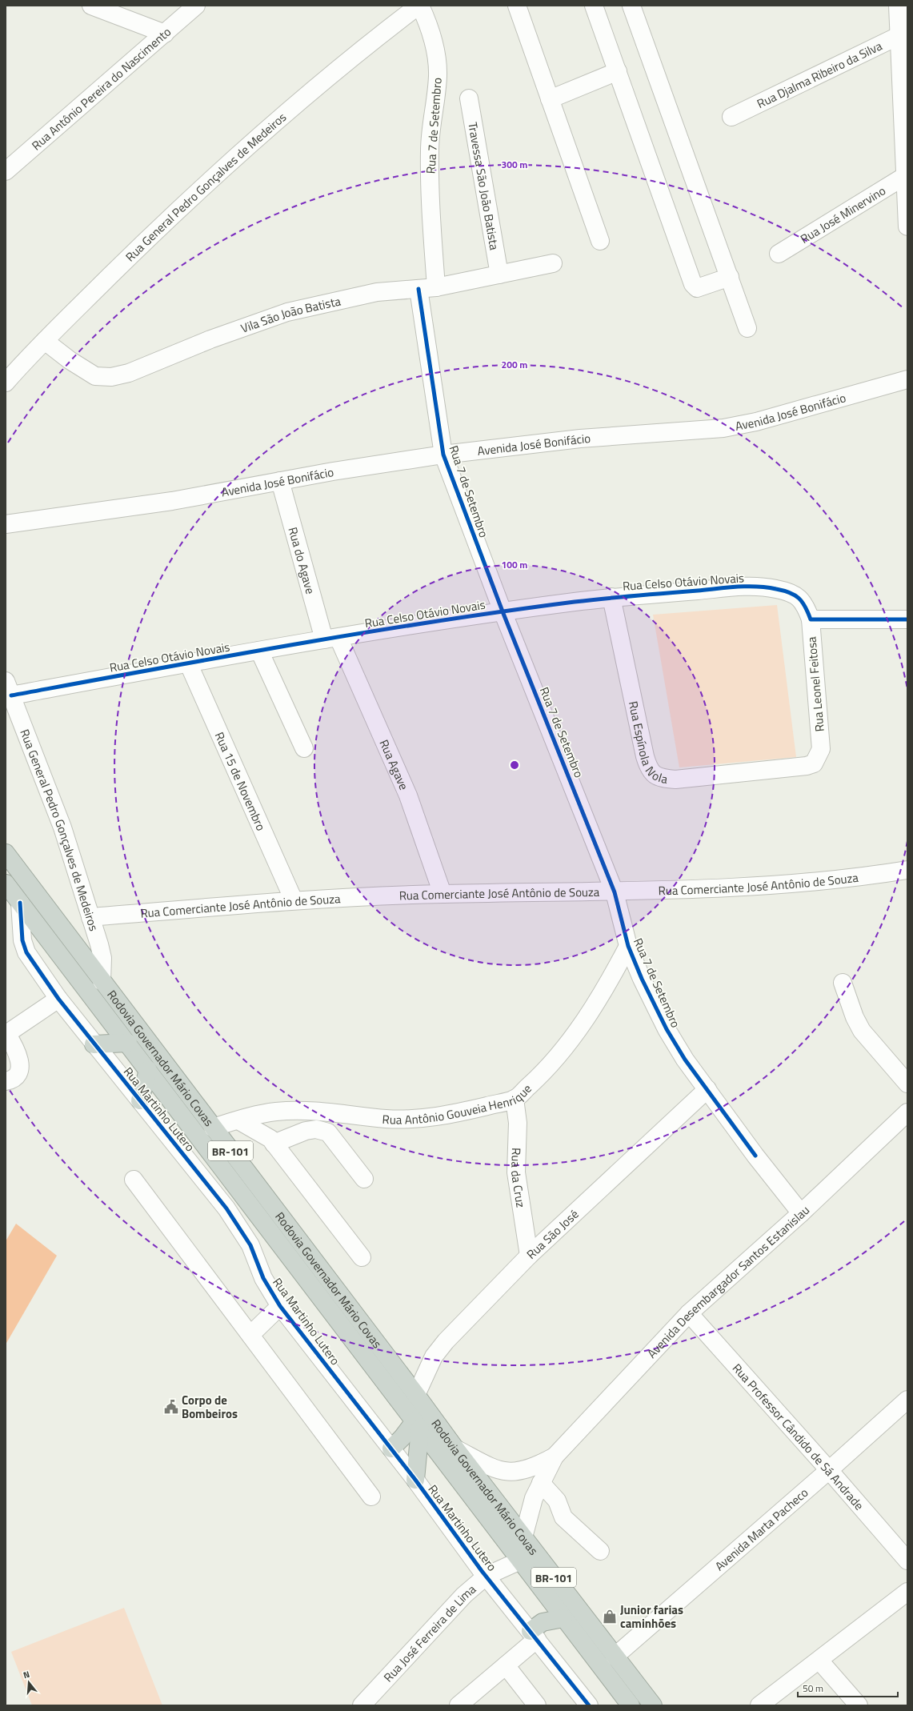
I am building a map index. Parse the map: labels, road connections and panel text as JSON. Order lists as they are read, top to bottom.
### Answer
{
  "streets": {
    "highway": ["Rodovia Governador Mário Covas", "BR-101"],
    "street": [
      "Rua Djalma Ribeiro da Silva",
      "Rua Antônio Pereira do Nascimento",
      "Rua 7 de Setembro",
      "Travessa São João Batista",
      "Rua General Pedro Gonçalves de Medeiros",
      "Rua José Minervino",
      "Vila São João Batista",
      "Avenida José Bonifácio",
      "Rua do Agave",
      "Rua Celso Otávio Novais",
      "Rua Leonel Feitosa",
      "Rua Espínola Nola",
      "Rua Agave",
      "Rua 15 de Novembro",
      "Rua Comerciante José Antônio de Souza",
      "Rua Antônio Gouveia Henrique",
      "Rua Martinho Lutero",
      "Rua da Cruz",
      "Rua São José",
      "Avenida Desembargador Santos Estanislau",
      "Rua Professor Cândido de Sá Andrade",
      "Avenida Marta Pacheco",
      "Rua José Ferreira de Lima"
    ]
  },
  "crossings": [
    ["Rua 7 de Setembro", "Rua General Pedro Gonçalves de Medeiros"],
    ["Rua 7 de Setembro", "Vila São João Batista"],
    ["Rua 7 de Setembro", "Avenida José Bonifácio"],
    ["Rua 7 de Setembro", "Rua Celso Otávio Novais"],
    ["Rua 7 de Setembro", "Rua Comerciante José Antônio de Souza"],
    ["Rua 7 de Setembro", "Rua Antônio Gouveia Henrique"],
    ["Rua 7 de Setembro", "Rua São José"],
    ["Rua 7 de Setembro", "Avenida Desembargador Santos Estanislau"],
    ["Travessa São João Batista", "Vila São João Batista"],
    ["Rua General Pedro Gonçalves de Medeiros", "Vila São João Batista"],
    ["Rua General Pedro Gonçalves de Medeiros", "Rua Celso Otávio Novais"],
    ["Rua General Pedro Gonçalves de Medeiros", "Rua Comerciante José Antônio de Souza"],
    ["Rua General Pedro Gonçalves de Medeiros", "Rodovia Governador Mário Covas"],
    ["Avenida José Bonifácio", "Rua do Agave"],
    ["Rua do Agave", "Rua Celso Otávio Novais"],
    ["Rua do Agave", "Rua Agave"],
    ["Rua Celso Otávio Novais", "Rua Leonel Feitosa"],
    ["Rua Celso Otávio Novais", "Rua Espínola Nola"],
    ["Rua Celso Otávio Novais", "Rua Agave"],
    ["Rua Celso Otávio Novais", "Rua 15 de Novembro"],
    ["Rua Leonel Feitosa", "Rua Espínola Nola"],
    ["Rua Agave", "Rua Comerciante José Antônio de Souza"],
    ["Rua 15 de Novembro", "Rua Comerciante José Antônio de Souza"],
    ["Rodovia Governador Mário Covas", "Rua Antônio Gouveia Henrique"],
    ["Rodovia Governador Mário Covas", "Rua Martinho Lutero"],
    ["Rodovia Governador Mário Covas", "Rua São José"],
    ["Rodovia Governador Mário Covas", "Avenida Desembargador Santos Estanislau"],
    ["Rodovia Governador Mário Covas", "Avenida Marta Pacheco"],
    ["Rodovia Governador Mário Covas", "Rua José Ferreira de Lima"],
    ["Rua Antônio Gouveia Henrique", "Rua da Cruz"],
    ["Rua Martinho Lutero", "Rua José Ferreira de Lima"],
    ["Rua da Cruz", "Rua São José"],
    ["Avenida Desembargador Santos Estanislau", "Rua Professor Cândido de Sá Andrade"],
    ["Rua Professor Cândido de Sá Andrade", "Avenida Marta Pacheco"]
  ],
  "places": {
    "public building": ["Corpo de Bombeiros"],
    "shop": ["Junior farias caminhões"]
  },
  "scale_bar": "50 m",
  "north": "top",
  "rings": ["300 m", "200 m", "100 m"]
}
